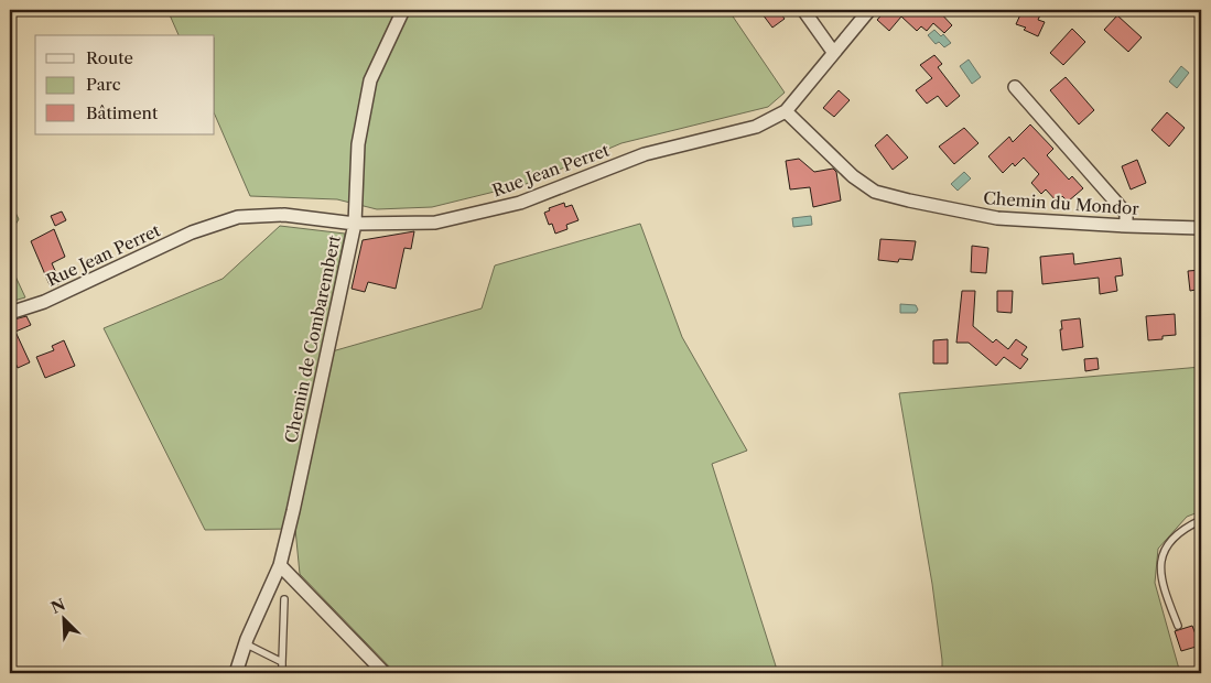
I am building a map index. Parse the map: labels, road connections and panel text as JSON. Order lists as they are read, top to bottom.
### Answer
{
  "streets": {
    "street": ["Rue Jean Perret", "Chemin du Mondor", "Chemin de Combarembert"]
  },
  "crossings": [
    ["Rue Jean Perret", "Chemin du Mondor"],
    ["Rue Jean Perret", "Chemin de Combarembert"]
  ],
  "legend": ["Route", "Parc", "Bâtiment"],
  "north": "top left"
}
